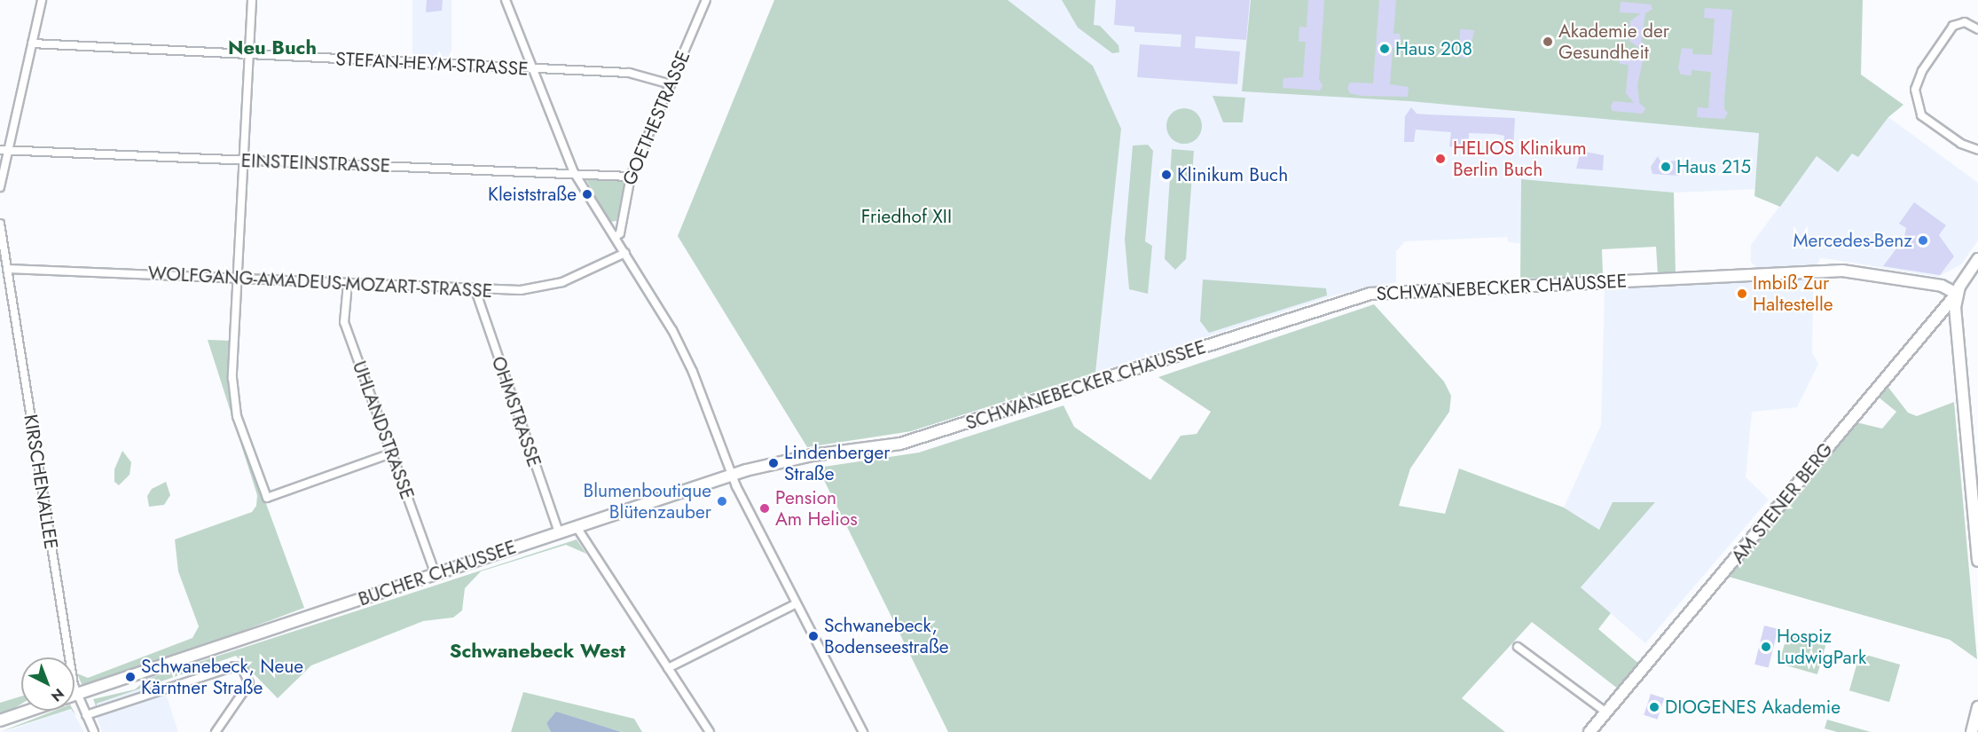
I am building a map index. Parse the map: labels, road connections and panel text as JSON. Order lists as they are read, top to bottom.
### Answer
{
  "streets": {
    "main road": ["SCHWANEBECKER CHAUSSEE", "AM STENER BERG", "BUCHER CHAUSSEE"],
    "street": [
      "STEFAN-HEYM-STRASSE",
      "GOETHESTRASSE",
      "EINSTEINSTRASSE",
      "WOLFGANG-AMADEUS-MOZART-STRASSE",
      "OHMSTRASSE",
      "UHLANDSTRASSE",
      "KIRSCHENALLEE"
    ]
  },
  "crossings": [
    ["STEFAN-HEYM-STRASSE", "GOETHESTRASSE"],
    ["GOETHESTRASSE", "EINSTEINSTRASSE"],
    ["WOLFGANG-AMADEUS-MOZART-STRASSE", "OHMSTRASSE"],
    ["WOLFGANG-AMADEUS-MOZART-STRASSE", "UHLANDSTRASSE"],
    ["WOLFGANG-AMADEUS-MOZART-STRASSE", "KIRSCHENALLEE"],
    ["SCHWANEBECKER CHAUSSEE", "AM STENER BERG"],
    ["SCHWANEBECKER CHAUSSEE", "BUCHER CHAUSSEE"],
    ["OHMSTRASSE", "BUCHER CHAUSSEE"],
    ["UHLANDSTRASSE", "BUCHER CHAUSSEE"],
    ["KIRSCHENALLEE", "BUCHER CHAUSSEE"]
  ],
  "districts": ["Neu Buch", "Schwanebeck West"],
  "parks": ["Friedhof XII"],
  "places": [
    "Akademie der Gesundheit",
    "Haus 208",
    "HELIOS Klinikum Berlin Buch",
    "Haus 215",
    "Klinikum Buch",
    "Kleiststraße",
    "Mercedes-Benz",
    "Imbiß Zur Haltestelle",
    "Lindenberger Straße",
    "Blumenboutique Blütenzauber",
    "Pension Am Helios",
    "Schwanebeck, Bodenseestraße",
    "Hospiz LudwigPark",
    "Schwanebeck, Neue Kärntner Straße",
    "DIOGENES Akademie"
  ],
  "north": "bottom right"
}
